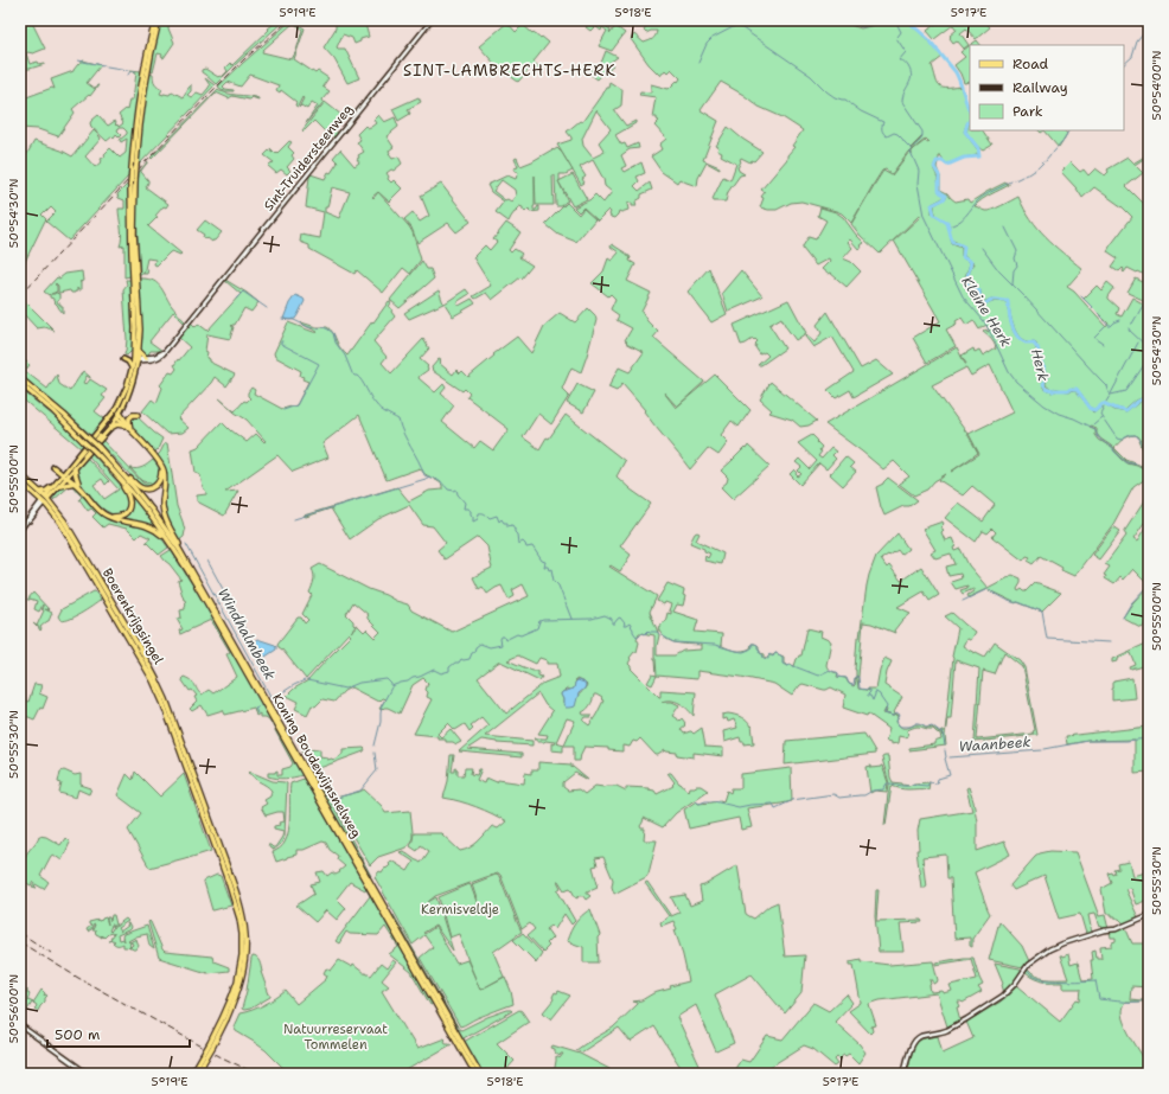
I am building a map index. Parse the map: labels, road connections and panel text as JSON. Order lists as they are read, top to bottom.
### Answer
{
  "streets": {
    "highway": ["Boerenkrijgsingel", "Koning Boudewijnsnelweg"],
    "main road": ["Sint-Truidersteenweg"]
  },
  "districts": ["SINT-LAMBRECHTS-HERK"],
  "water": [
    "Kleine Herk",
    "Herk",
    "Windhalmbeek",
    "Waanbeek"
  ],
  "parks": ["Kermisveldje", "Natuurreservaat Tommelen"],
  "legend": ["Road", "Railway", "Park"],
  "scale_bar": "500 m",
  "coordinates": [
    "5°19'E",
    "5°18'E",
    "5°17'E",
    "50°54'00\"N",
    "50°54'30\"N",
    "50°55'00\"N",
    "50°55'30\"N",
    "50°56'00\"N"
  ]
}
